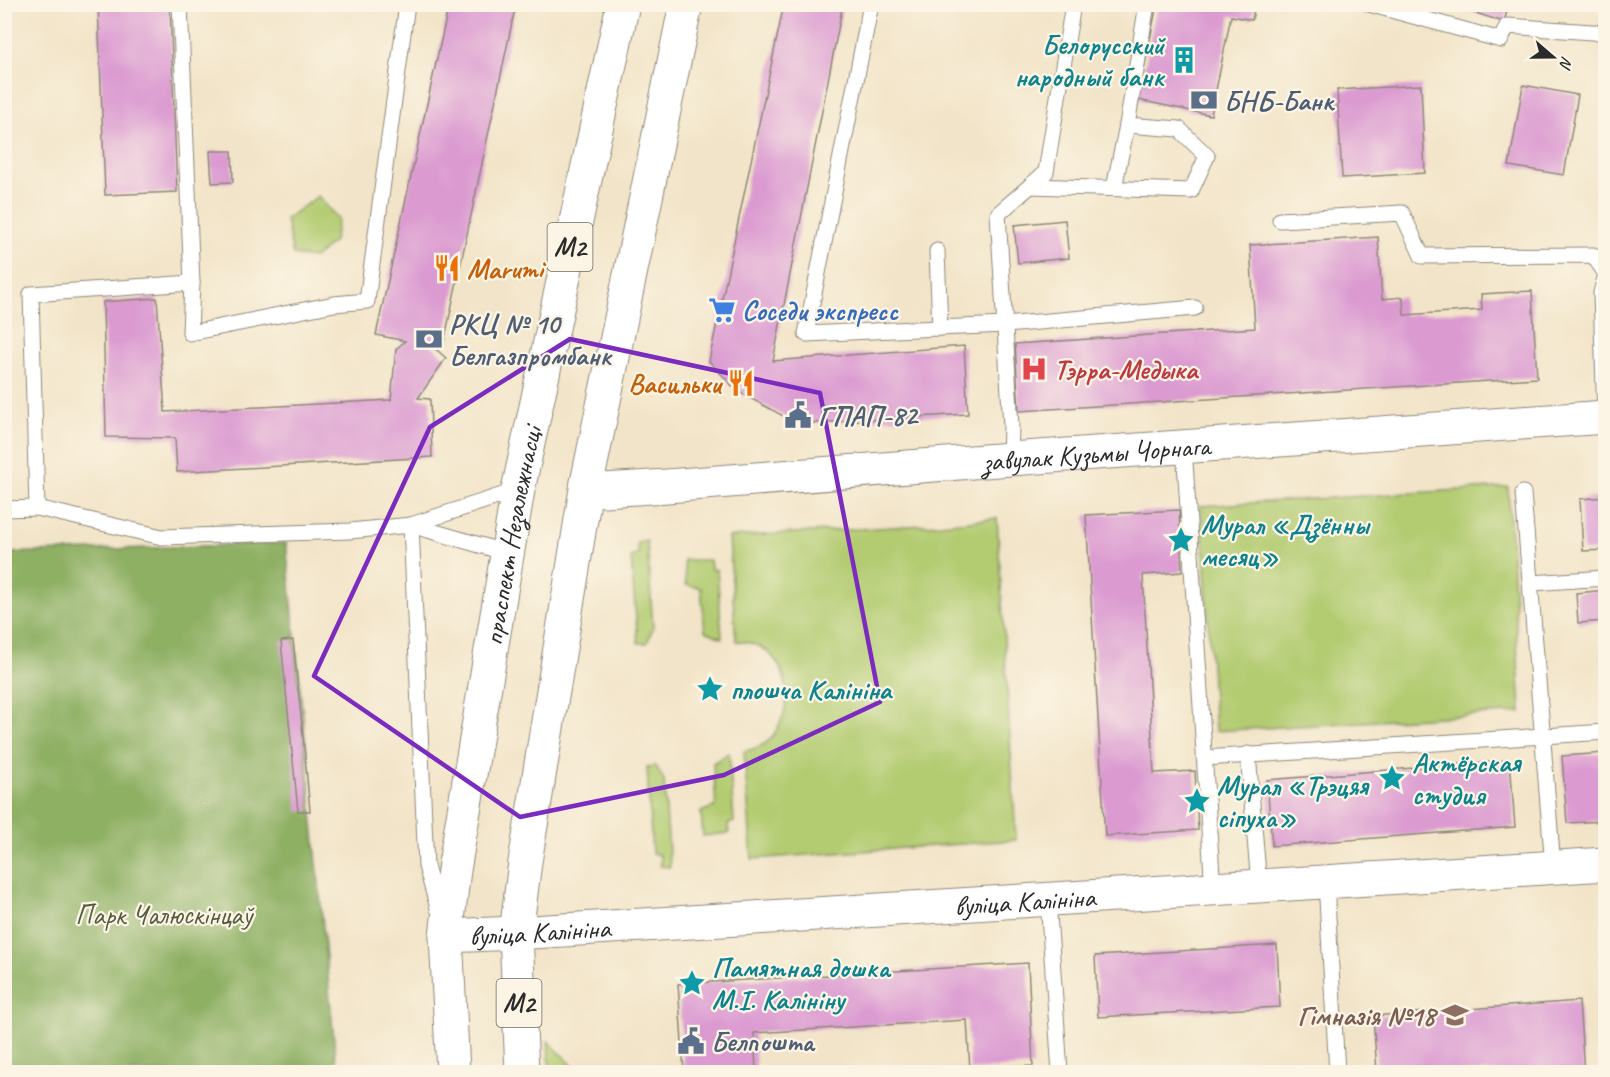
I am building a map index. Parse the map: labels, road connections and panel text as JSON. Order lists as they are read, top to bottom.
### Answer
{
  "streets": {
    "main road": [
      "М2",
      "завулак Кузьмы Чорнага",
      "праспект Незалежнасці",
      "вуліца Калініна"
    ]
  },
  "crossings": [
    ["М2", "завулак Кузьмы Чорнага"],
    ["М2", "вуліца Калініна"],
    ["праспект Незалежнасці", "вуліца Калініна"]
  ],
  "parks": ["Парк Чалюскінцаў"],
  "places": {
    "building": ["Белорусский народный банк"],
    "bank": ["БНБ-Банк", "РКЦ № 10 Белгазпромбанк"],
    "restaurant": ["Marumi", "Васильки"],
    "supermarket": ["Соседи экспресс"],
    "hospital": ["Тэрра-Медыка"],
    "public building": ["ГПАП-82", "Белпошта"],
    "place": [
      "Мурал «Дзённы месяц»",
      "плошча Калініна",
      "Актёрская студия",
      "Мурал «Трэцяя сіпуха»",
      "Памятная дошка М.І. Калініну"
    ],
    "school or university": ["Гімназія №18"]
  },
  "north": "right"
}
